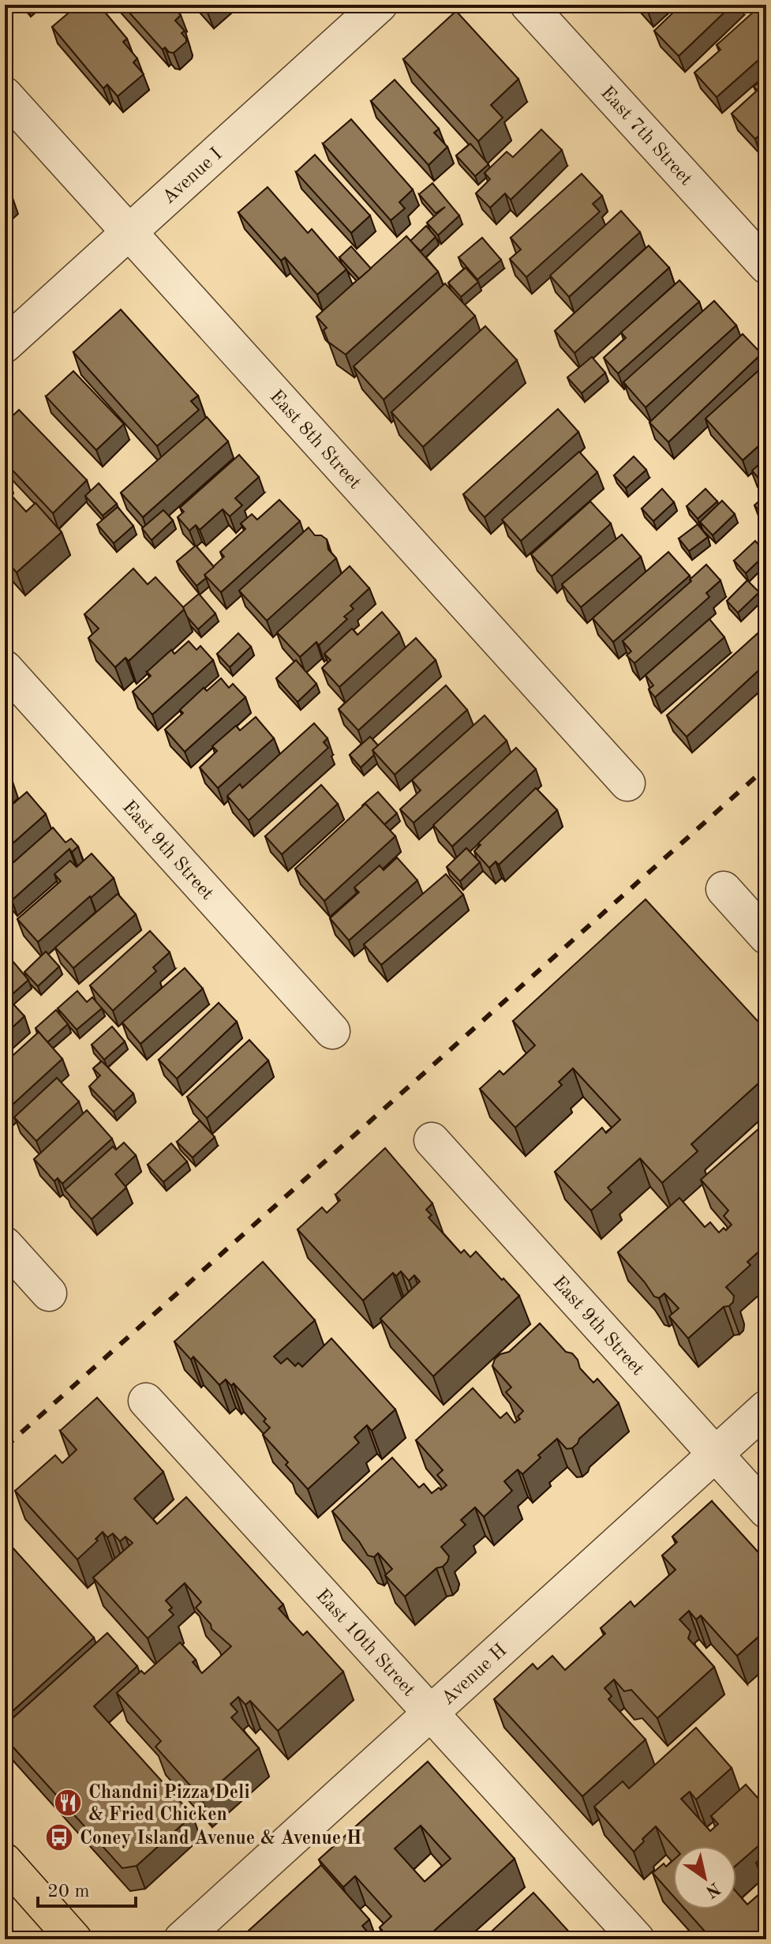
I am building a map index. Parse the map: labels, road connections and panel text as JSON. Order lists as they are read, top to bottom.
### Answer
{
  "streets": {
    "street": [
      "East 7th Street",
      "Avenue I",
      "East 8th Street",
      "East 9th Street",
      "East 10th Street",
      "Avenue H"
    ]
  },
  "crossings": [
    ["Avenue I", "East 8th Street"],
    ["East 9th Street", "Avenue H"],
    ["East 10th Street", "Avenue H"]
  ],
  "places": {
    "restaurant": ["Chandni Pizza Deli & Fried Chicken"],
    "bus stop": ["Coney Island Avenue & Avenue H"]
  },
  "scale_bar": "20 m",
  "north": "bottom right"
}
